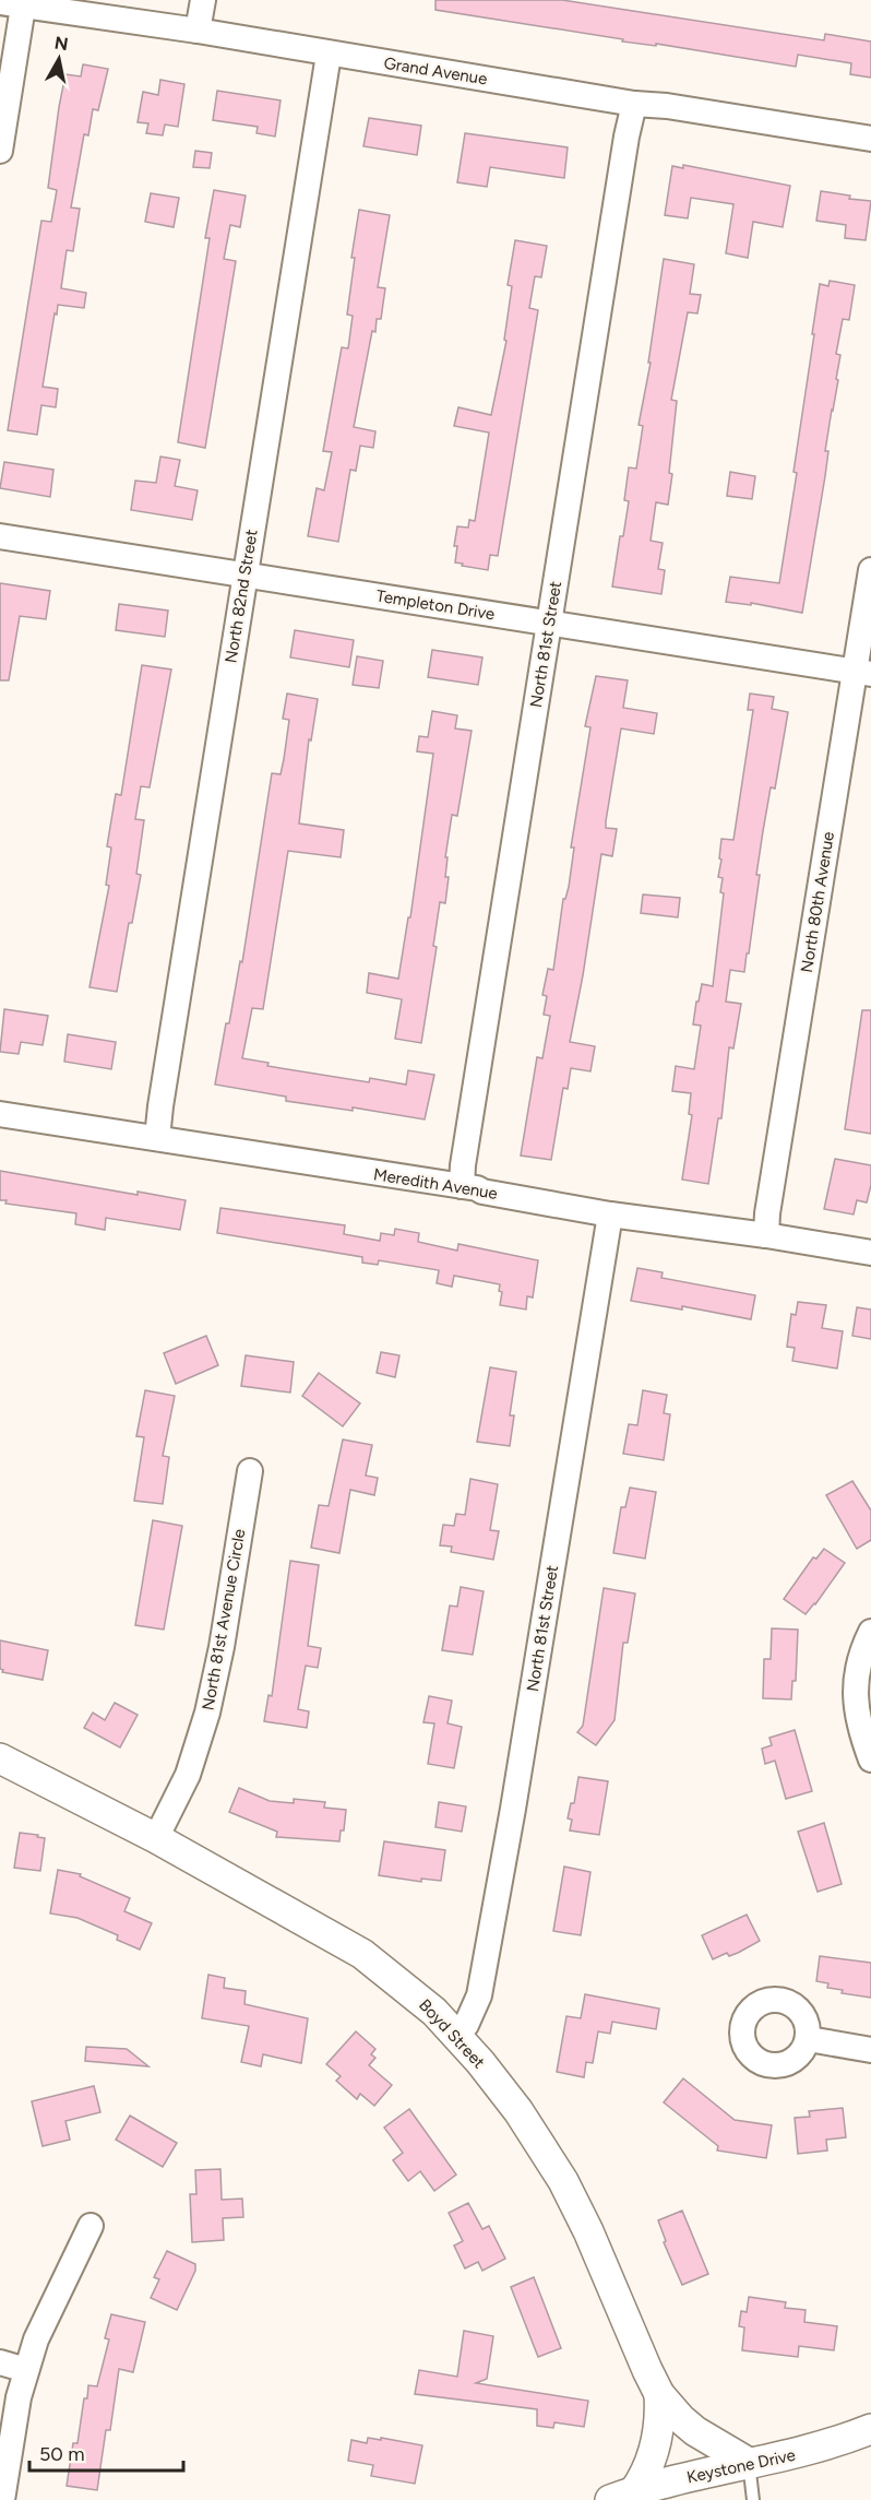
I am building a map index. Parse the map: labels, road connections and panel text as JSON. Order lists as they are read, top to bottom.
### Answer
{
  "streets": {
    "street": [
      "Grand Avenue",
      "North 82nd Street",
      "Templeton Drive",
      "North 81st Street",
      "North 80th Avenue",
      "Meredith Avenue",
      "North 81st Avenue Circle",
      "Boyd Street",
      "Keystone Drive"
    ]
  },
  "crossings": [
    ["Grand Avenue", "North 82nd Street"],
    ["Grand Avenue", "North 81st Street"],
    ["North 82nd Street", "Templeton Drive"],
    ["North 82nd Street", "Meredith Avenue"],
    ["Templeton Drive", "North 81st Street"],
    ["Templeton Drive", "North 80th Avenue"],
    ["North 81st Street", "Meredith Avenue"],
    ["North 81st Street", "Boyd Street"],
    ["North 80th Avenue", "Meredith Avenue"],
    ["North 81st Avenue Circle", "Boyd Street"],
    ["Boyd Street", "Keystone Drive"]
  ],
  "scale_bar": "50 m",
  "north": "top"
}
